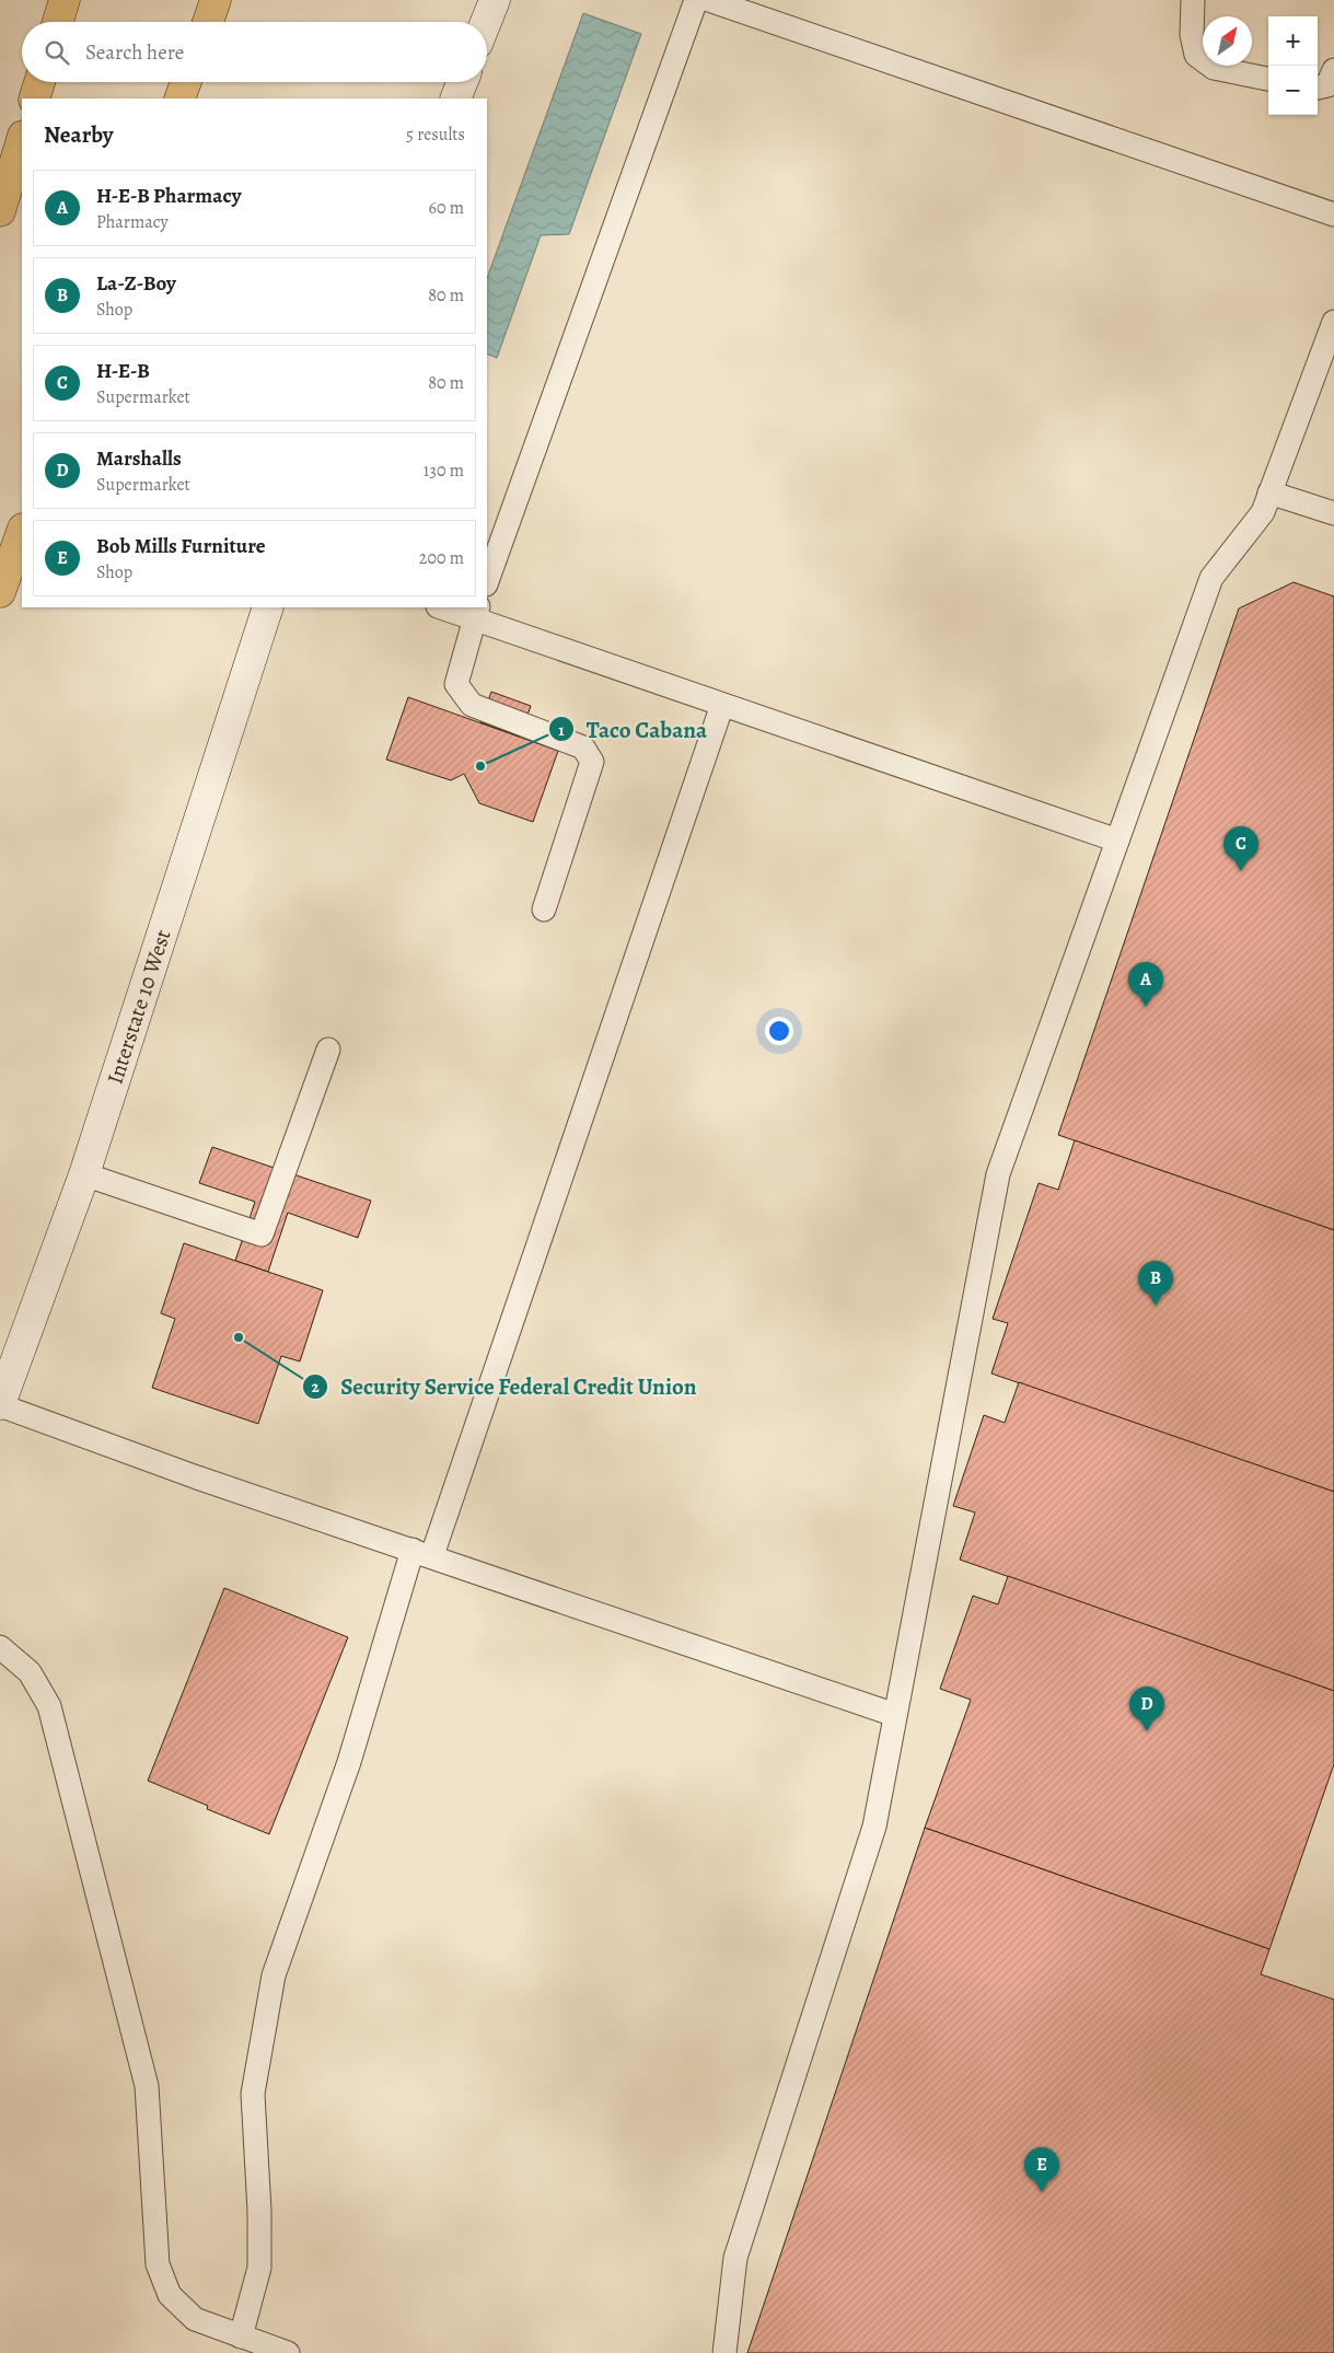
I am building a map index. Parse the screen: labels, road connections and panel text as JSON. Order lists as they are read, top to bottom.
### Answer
{
  "streets": {
    "main road": ["Interstate 10 West"]
  },
  "places": ["Taco Cabana", "Security Service Federal Credit Union"],
  "north": "top right",
  "page": {
    "map_buttons": ["+", "−"],
    "search": "Search here",
    "heading": ["Nearby", "5 results"],
    "list": [
      {
        "mark": "A",
        "name": "H-E-B Pharmacy",
        "note": "Pharmacy",
        "value": "60 m"
      },
      {
        "mark": "B",
        "name": "La-Z-Boy",
        "note": "Shop",
        "value": "80 m"
      },
      {
        "mark": "C",
        "name": "H-E-B",
        "note": "Supermarket",
        "value": "80 m"
      },
      {
        "mark": "D",
        "name": "Marshalls",
        "note": "Supermarket",
        "value": "130 m"
      },
      {
        "mark": "E",
        "name": "Bob Mills Furniture",
        "note": "Shop",
        "value": "200 m"
      }
    ],
    "pins": [
      "C",
      "A",
      "B",
      "D",
      "E"
    ]
  }
}
